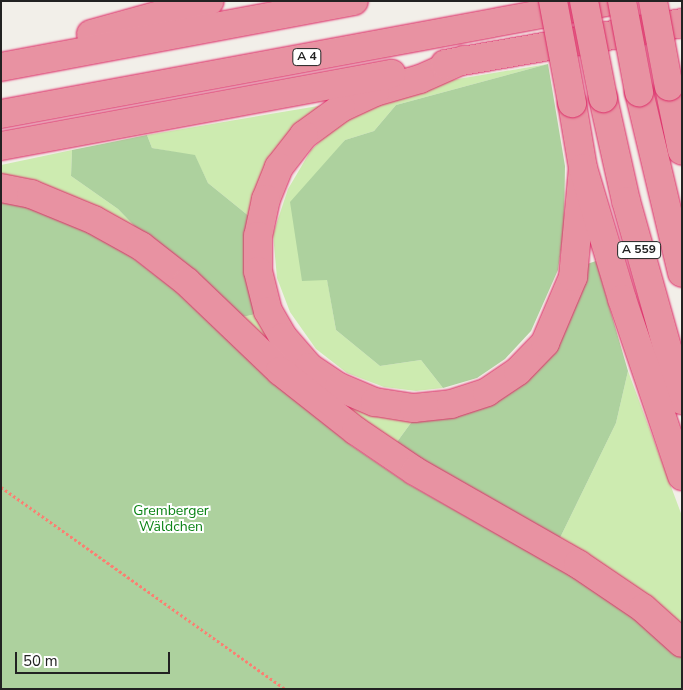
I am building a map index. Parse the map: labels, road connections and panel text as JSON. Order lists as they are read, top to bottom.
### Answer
{
  "streets": {
    "highway": ["A 4", "A 559"]
  },
  "parks": ["Gremberger Wäldchen"],
  "scale_bar": "50 m"
}
